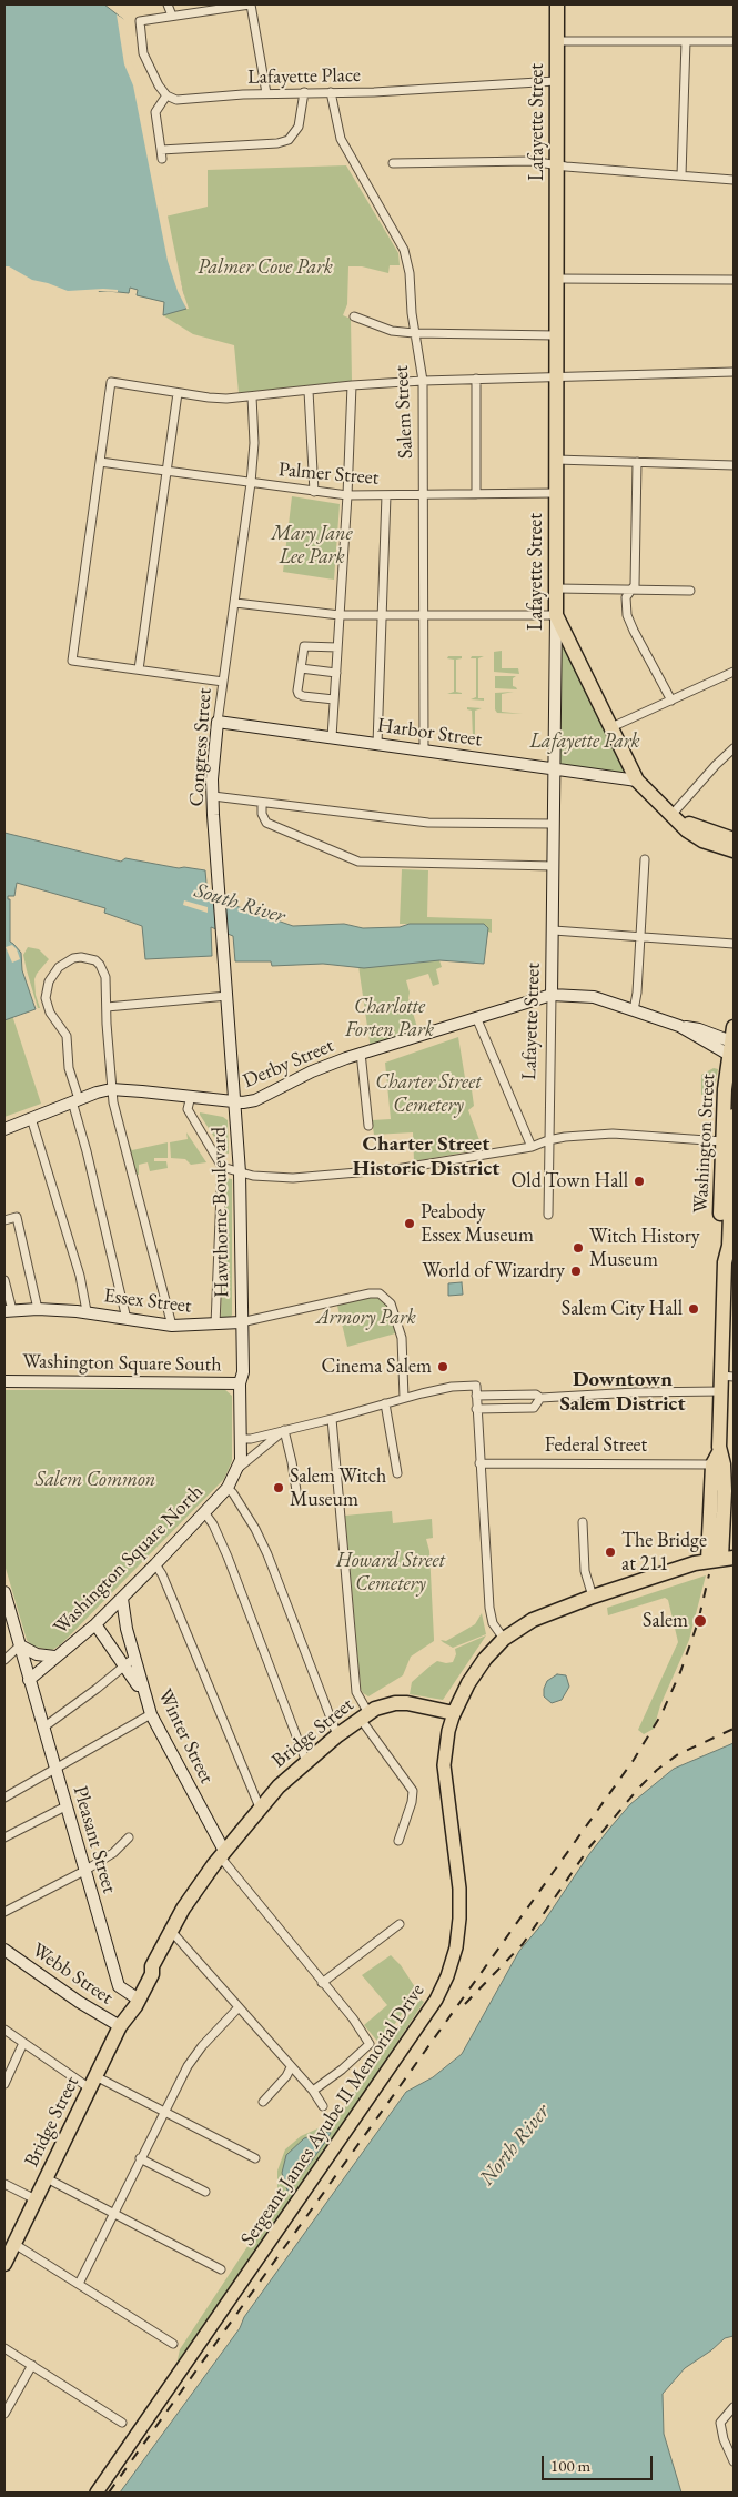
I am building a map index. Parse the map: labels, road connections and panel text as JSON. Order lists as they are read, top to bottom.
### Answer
{
  "streets": {
    "highway": ["Lafayette Street", "Washington Street", "Bridge Street"],
    "main road": [
      "Harbor Street",
      "Congress Street",
      "Derby Street",
      "Hawthorne Boulevard",
      "Essex Street",
      "Washington Square South",
      "Federal Street",
      "Washington Square North",
      "Winter Street",
      "Pleasant Street",
      "Webb Street",
      "Sergeant James Ayube II Memorial Drive"
    ],
    "street": ["Lafayette Place", "Salem Street", "Palmer Street"]
  },
  "crossings": [
    ["Lafayette Place", "Lafayette Street"],
    ["Lafayette Place", "Salem Street"],
    ["Lafayette Street", "Palmer Street"],
    ["Lafayette Street", "Harbor Street"],
    ["Lafayette Street", "Derby Street"],
    ["Salem Street", "Palmer Street"],
    ["Salem Street", "Harbor Street"],
    ["Palmer Street", "Congress Street"],
    ["Harbor Street", "Congress Street"],
    ["Congress Street", "Derby Street"],
    ["Congress Street", "Hawthorne Boulevard"],
    ["Derby Street", "Washington Street"],
    ["Derby Street", "Hawthorne Boulevard"],
    ["Washington Street", "Federal Street"],
    ["Hawthorne Boulevard", "Essex Street"],
    ["Hawthorne Boulevard", "Washington Square South"],
    ["Hawthorne Boulevard", "Washington Square North"],
    ["Washington Square South", "Washington Square North"],
    ["Washington Square North", "Winter Street"],
    ["Washington Square North", "Pleasant Street"],
    ["Bridge Street", "Winter Street"],
    ["Bridge Street", "Pleasant Street"],
    ["Bridge Street", "Webb Street"],
    ["Bridge Street", "Sergeant James Ayube II Memorial Drive"]
  ],
  "districts": ["Charter Street Historic District", "Downtown Salem District"],
  "water": ["South River", "North River"],
  "parks": [
    "Palmer Cove Park",
    "Mary Jane Lee Park",
    "Lafayette Park",
    "Charlotte Forten Park",
    "Charter Street Cemetery",
    "Armory Park",
    "Salem Common",
    "Howard Street Cemetery"
  ],
  "places": [
    "Old Town Hall",
    "Peabody Essex Museum",
    "Witch History Museum",
    "World of Wizardry",
    "Salem City Hall",
    "Cinema Salem",
    "Salem Witch Museum",
    "The Bridge at 211",
    "Salem"
  ],
  "scale_bar": "100 m"
}
